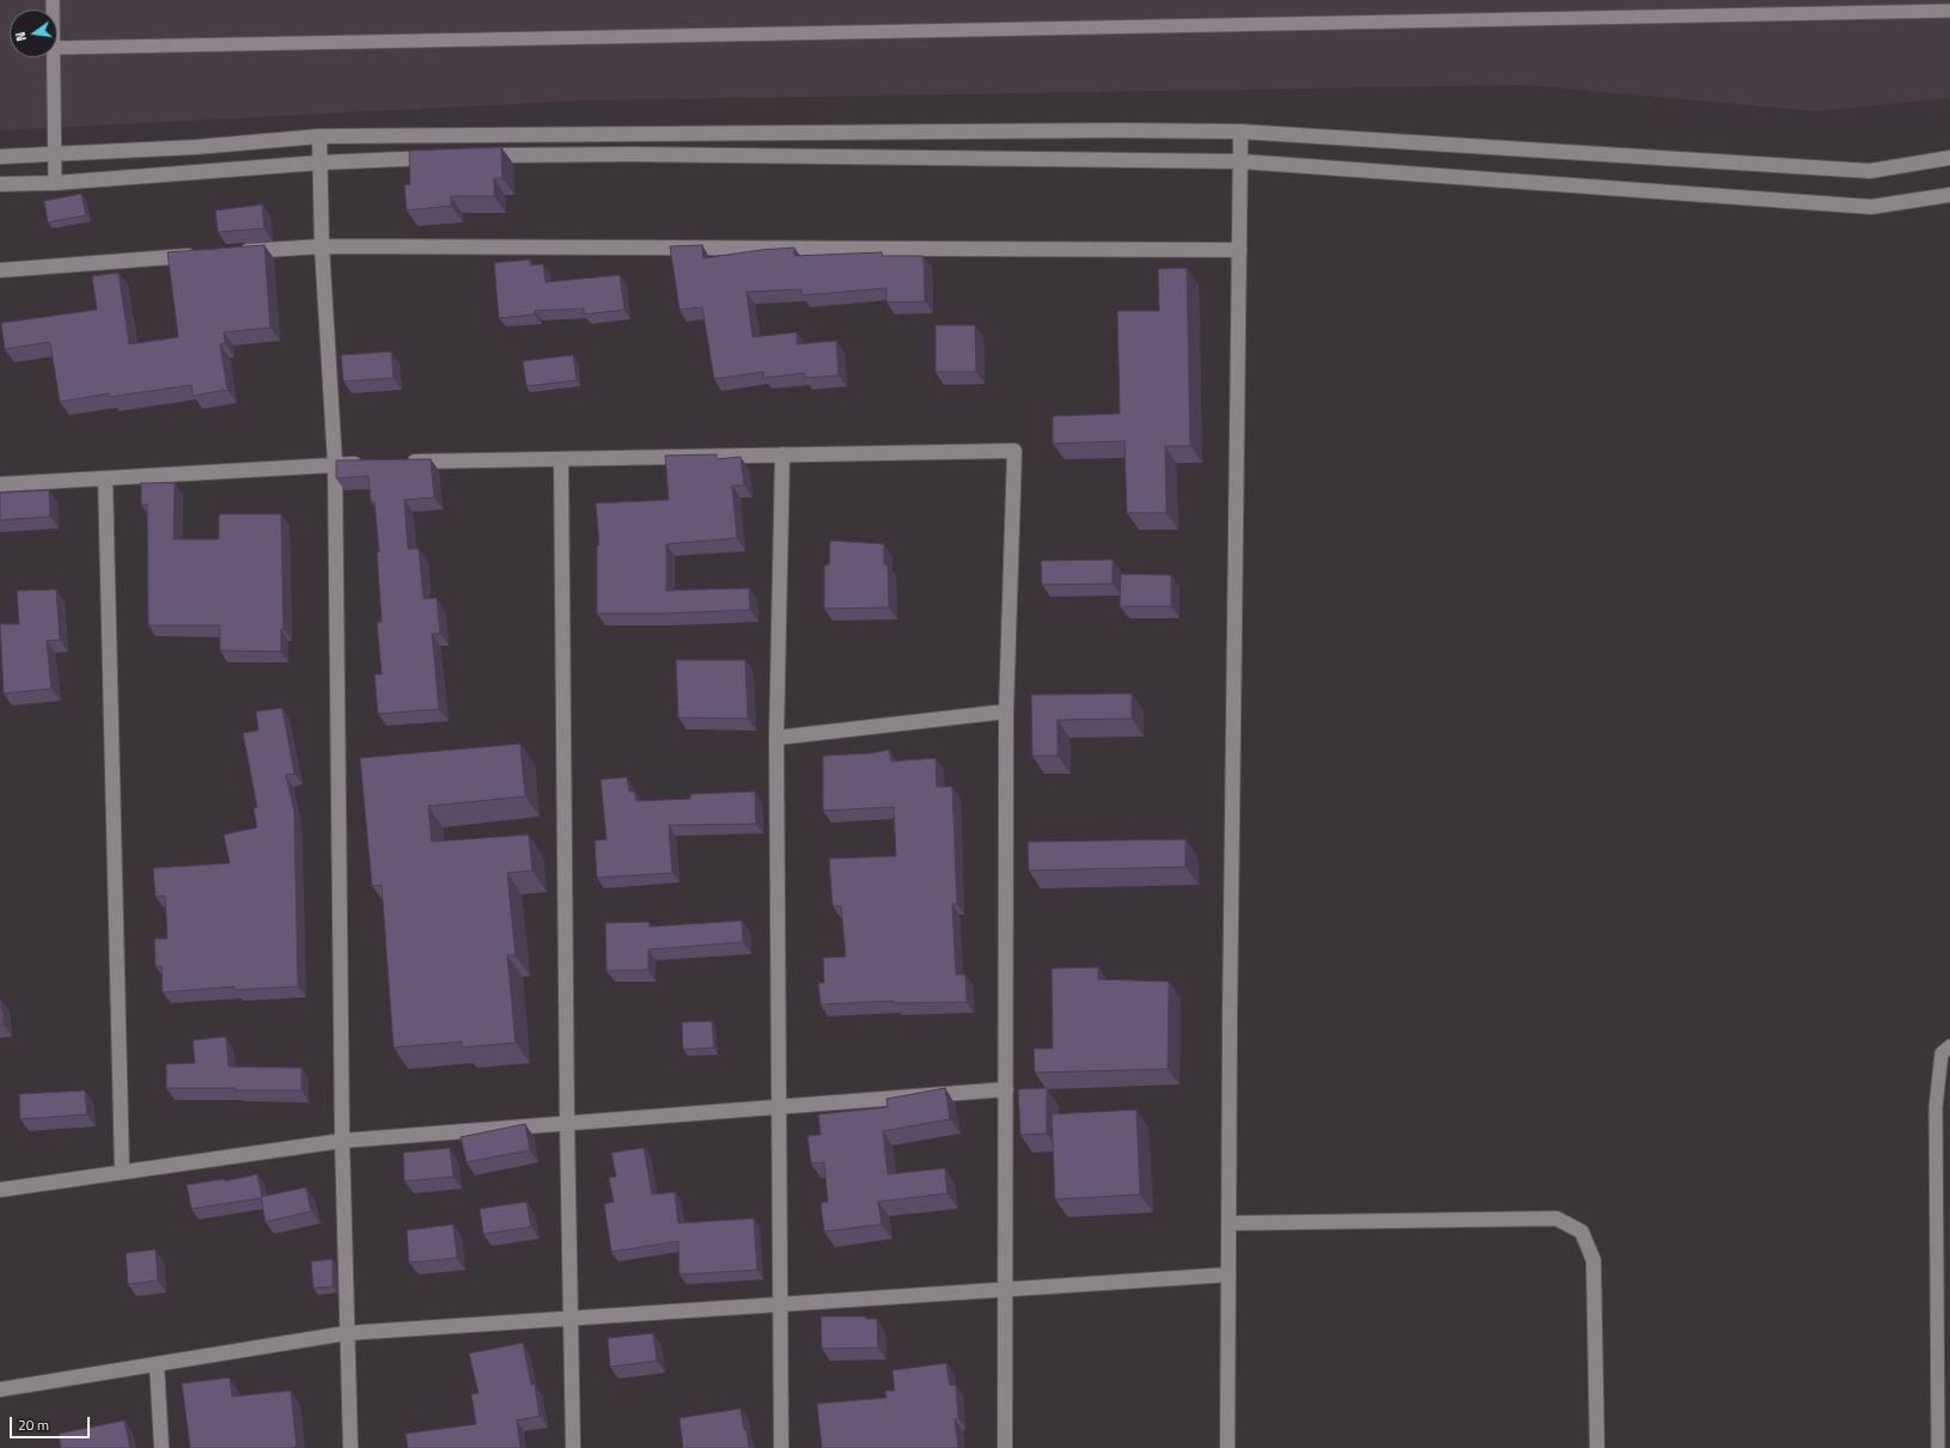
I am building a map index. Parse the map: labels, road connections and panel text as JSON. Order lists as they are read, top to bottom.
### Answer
{
  "scale_bar": "20 m",
  "north": "left"
}
